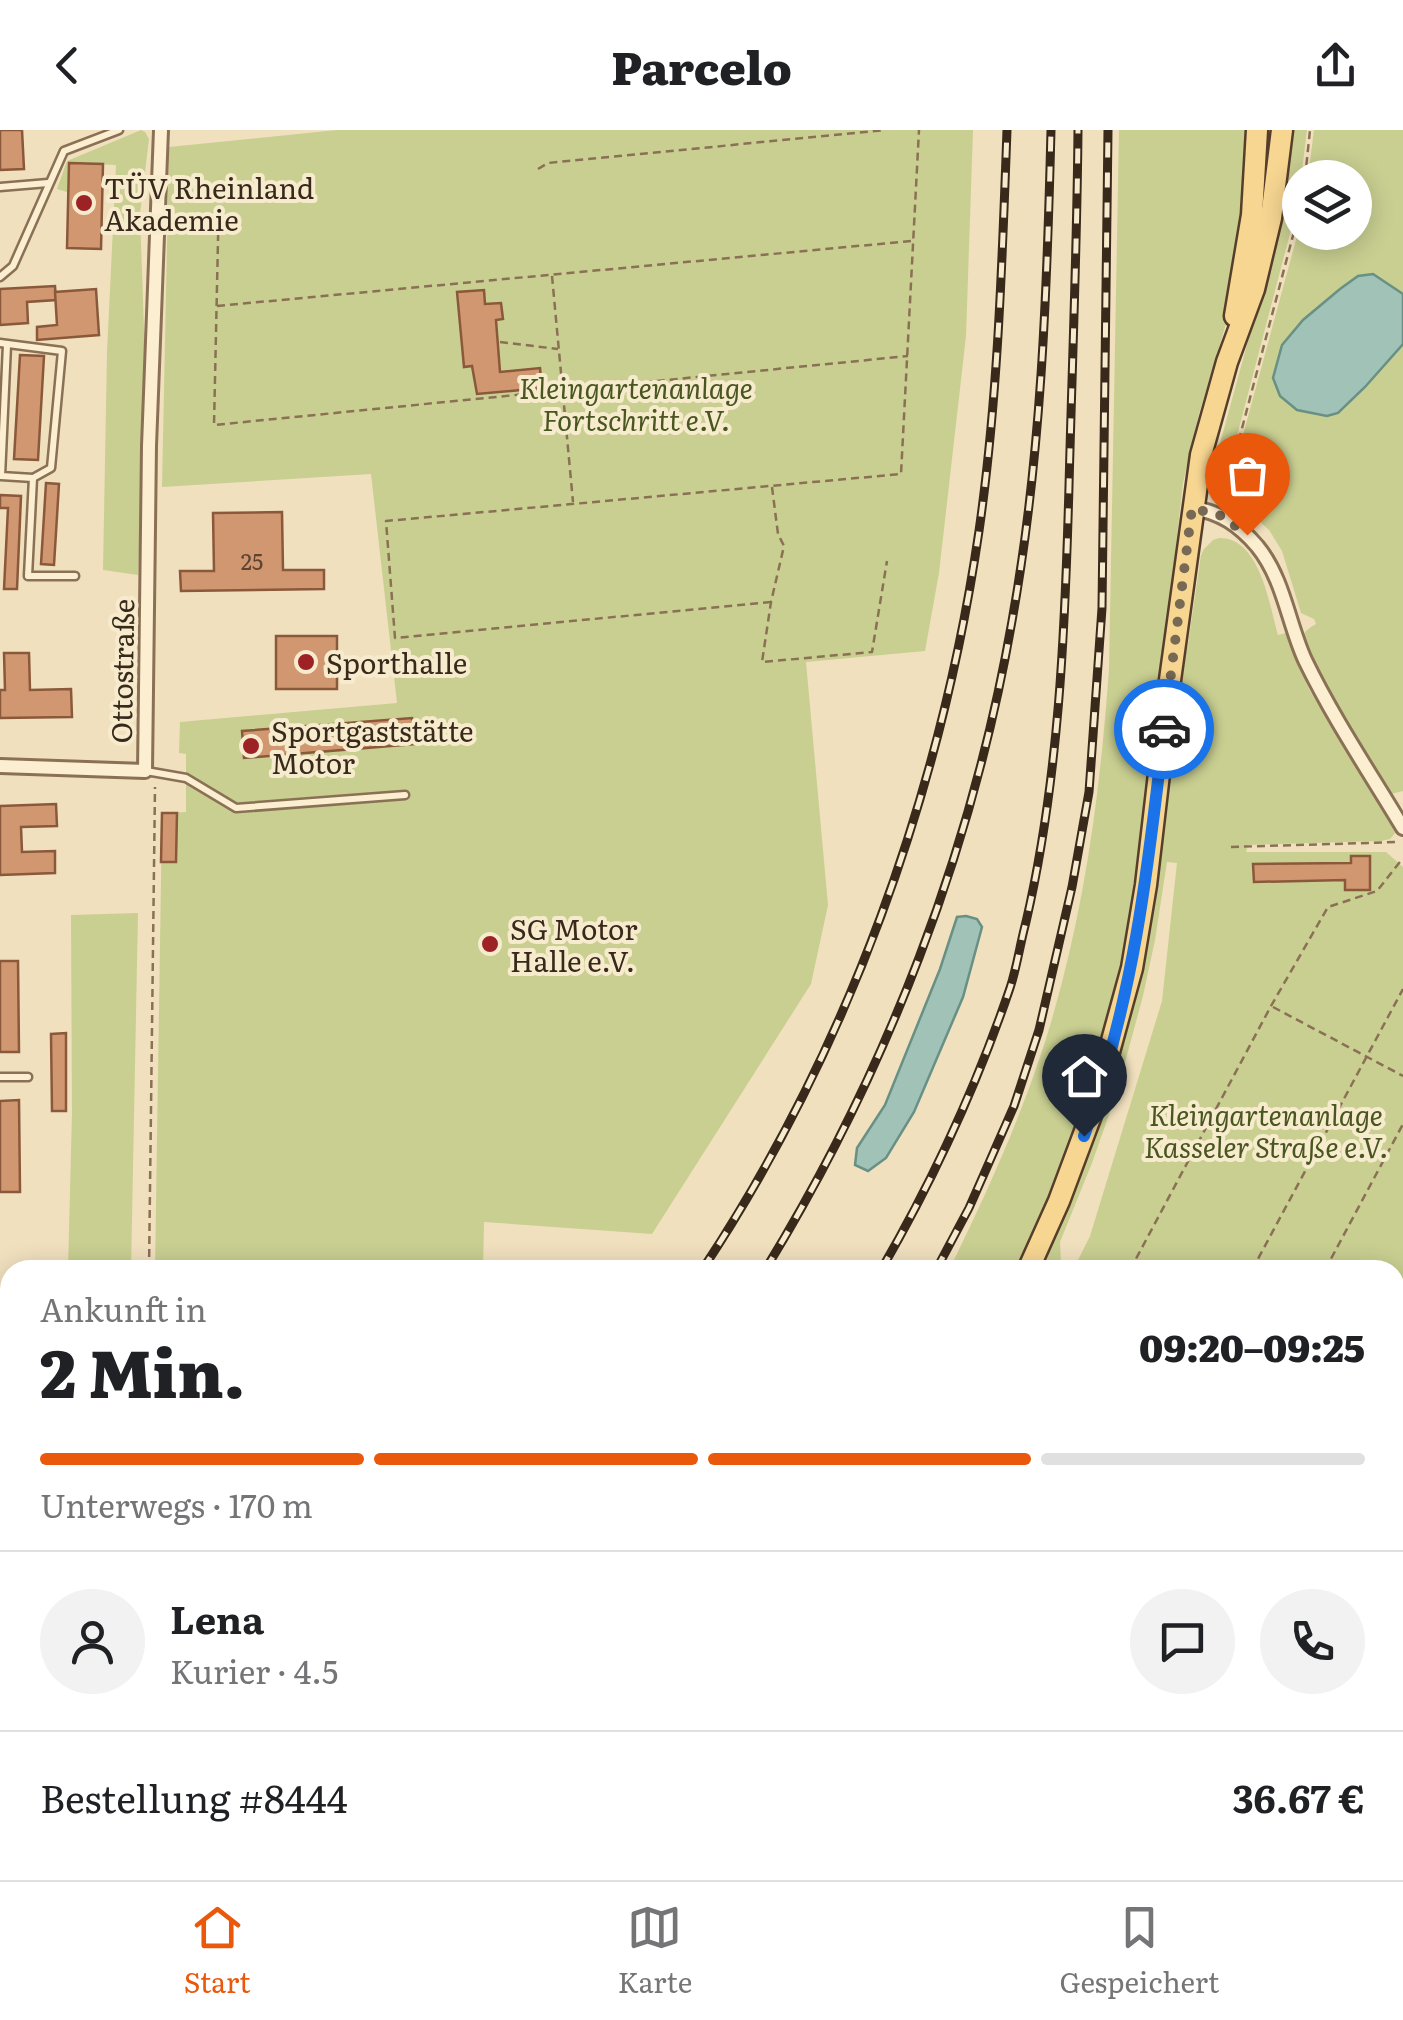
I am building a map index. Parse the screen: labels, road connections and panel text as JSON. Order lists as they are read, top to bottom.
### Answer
{
  "streets": {
    "street": ["Ottostraße"]
  },
  "parks": ["Kleingartenanlage Fortschritt e.V.", "Kleingartenanlage Kasseler Straße e.V."],
  "places": [
    "TÜV Rheinland Akademie",
    "Sporthalle",
    "Sportgaststätte Motor",
    "SG Motor Halle e.V."
  ],
  "house_numbers": ["25"],
  "page": {
    "header": "Parcelo",
    "heading": ["2 Min.", "Ankunft in", "09:20–09:25"],
    "panel": [
      "Lena",
      "Kurier · 4.5",
      "Bestellung #8444",
      "36.67 €"
    ],
    "bar": "Unterwegs · 170 m",
    "tabs": ["Start", "Karte", "Gespeichert"]
  }
}
